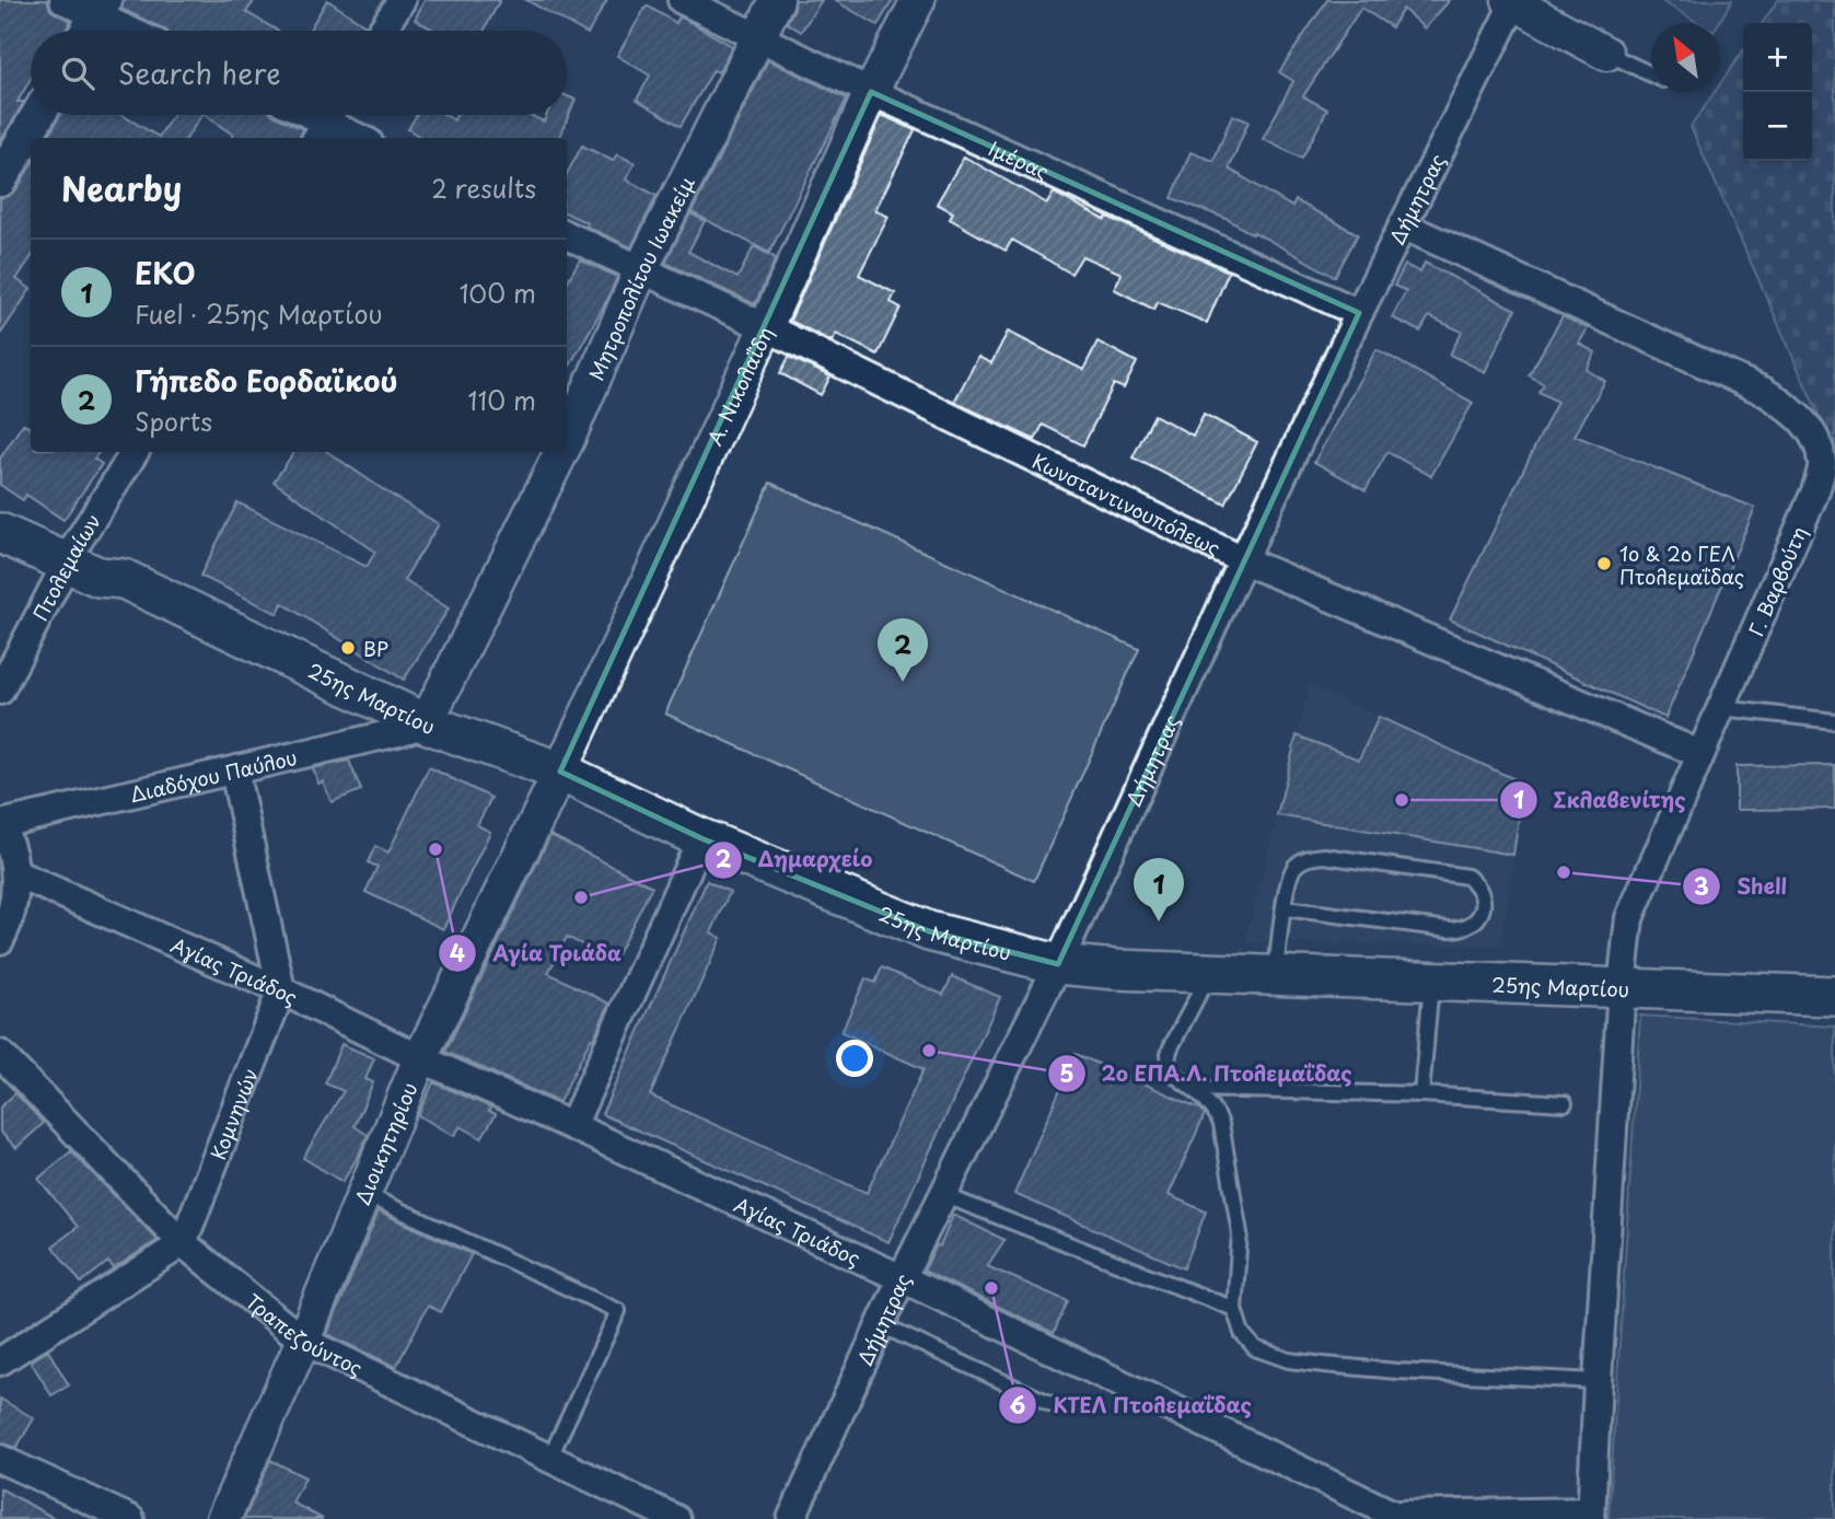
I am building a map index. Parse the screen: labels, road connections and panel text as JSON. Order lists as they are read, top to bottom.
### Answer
{
  "streets": {
    "main road": ["25ης Μαρτίου"],
    "street": [
      "Ιμέρας",
      "Δήμητρας",
      "Μητροπολίτου Ιωακείμ",
      "Α. Νικολαΐδη",
      "Κωνσταντινουπόλεως",
      "Πτολεμαίων",
      "Γ. Βαρβούτη",
      "Διαδόχου Παύλου",
      "Αγίας Τριάδος",
      "Κομνηνών",
      "Διοικητηρίου",
      "Τραπεζούντος"
    ]
  },
  "crossings": [
    ["Ιμέρας", "Δήμητρας"],
    ["Ιμέρας", "Μητροπολίτου Ιωακείμ"],
    ["Ιμέρας", "Α. Νικολαΐδη"],
    ["Δήμητρας", "Κωνσταντινουπόλεως"],
    ["Δήμητρας", "Γ. Βαρβούτη"],
    ["Δήμητρας", "25ης Μαρτίου"],
    ["Δήμητρας", "Αγίας Τριάδος"],
    ["Μητροπολίτου Ιωακείμ", "Κωνσταντινουπόλεως"],
    ["Μητροπολίτου Ιωακείμ", "25ης Μαρτίου"],
    ["Μητροπολίτου Ιωακείμ", "Διαδόχου Παύλου"],
    ["Α. Νικολαΐδη", "Κωνσταντινουπόλεως"],
    ["Α. Νικολαΐδη", "25ης Μαρτίου"],
    ["Α. Νικολαΐδη", "Διοικητηρίου"],
    ["Κωνσταντινουπόλεως", "Γ. Βαρβούτη"],
    ["Πτολεμαίων", "25ης Μαρτίου"],
    ["Γ. Βαρβούτη", "25ης Μαρτίου"],
    ["Γ. Βαρβούτη", "Αγίας Τριάδος"],
    ["25ης Μαρτίου", "Διαδόχου Παύλου"],
    ["25ης Μαρτίου", "Διοικητηρίου"],
    ["Αγίας Τριάδος", "Κομνηνών"],
    ["Αγίας Τριάδος", "Διοικητηρίου"],
    ["Κομνηνών", "Τραπεζούντος"],
    ["Διοικητηρίου", "Τραπεζούντος"]
  ],
  "places": [
    "1ο & 2ο ΓΕΛ Πτολεμαΐδας",
    "BP",
    "Σκλαβενίτης",
    "Αγία Τριάδα",
    "Shell",
    "Δημαρχείο",
    "2ο ΕΠΑ.Λ. Πτολεμαΐδας",
    "ΚΤΕΛ Πτολεμαΐδας"
  ],
  "north": "top left",
  "page": {
    "map_buttons": ["+", "−"],
    "search": "Search here",
    "heading": ["Nearby", "2 results"],
    "list": [
      {
        "mark": "1",
        "name": "EKO",
        "note": "Fuel · 25ης Μαρτίου",
        "value": "100 m"
      },
      {
        "mark": "2",
        "name": "Γήπεδο Εορδαϊκού",
        "note": "Sports",
        "value": "110 m"
      }
    ],
    "pins": ["2", "1"]
  }
}
